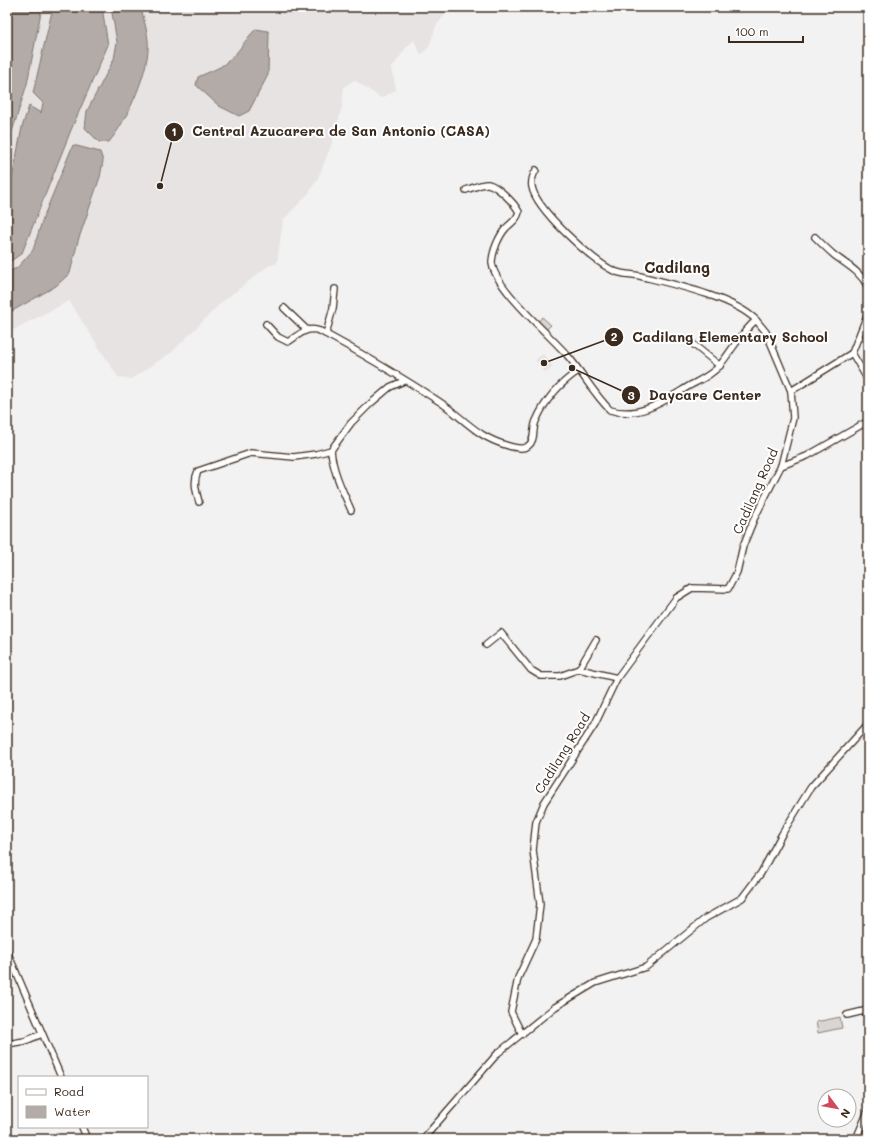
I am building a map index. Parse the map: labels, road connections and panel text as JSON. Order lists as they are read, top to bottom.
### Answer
{
  "streets": {
    "street": ["Cadilang Road"]
  },
  "districts": ["Cadilang"],
  "places": ["Central Azucarera de San Antonio (CASA)", "Cadilang Elementary School", "Daycare Center"],
  "legend": ["Road", "Water"],
  "scale_bar": "100 m",
  "north": "bottom right"
}
